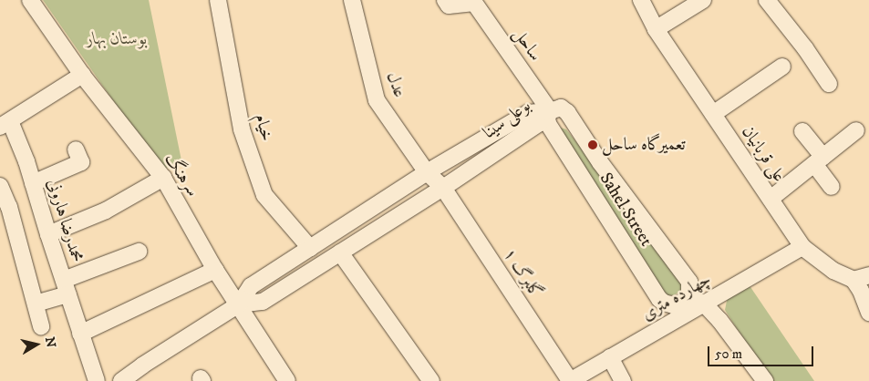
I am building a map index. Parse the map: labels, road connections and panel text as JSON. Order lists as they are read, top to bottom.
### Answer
{
  "streets": {
    "street": [
      "ساحل",
      "عدل",
      "بوعلی سینا",
      "خیام",
      "علی قربانیان",
      "سرهنگ",
      "Sahel Street",
      "محمدرضا هارونی",
      "گلبرگ ۱",
      "چهارده متری"
    ]
  },
  "crossings": [
    ["ساحل", "بوعلی سینا"],
    ["ساحل", "Sahel Street"],
    ["عدل", "بوعلی سینا"],
    ["عدل", "گلبرگ ۱"],
    ["بوعلی سینا", "خیام"],
    ["بوعلی سینا", "سرهنگ"],
    ["بوعلی سینا", "Sahel Street"],
    ["بوعلی سینا", "گلبرگ ۱"],
    ["علی قربانیان", "چهارده متری"],
    ["گلبرگ ۱", "چهارده متری"]
  ],
  "parks": ["بوستان بهار"],
  "places": ["تعمیرگاه ساحل"],
  "scale_bar": "50 m",
  "north": "right"
}
